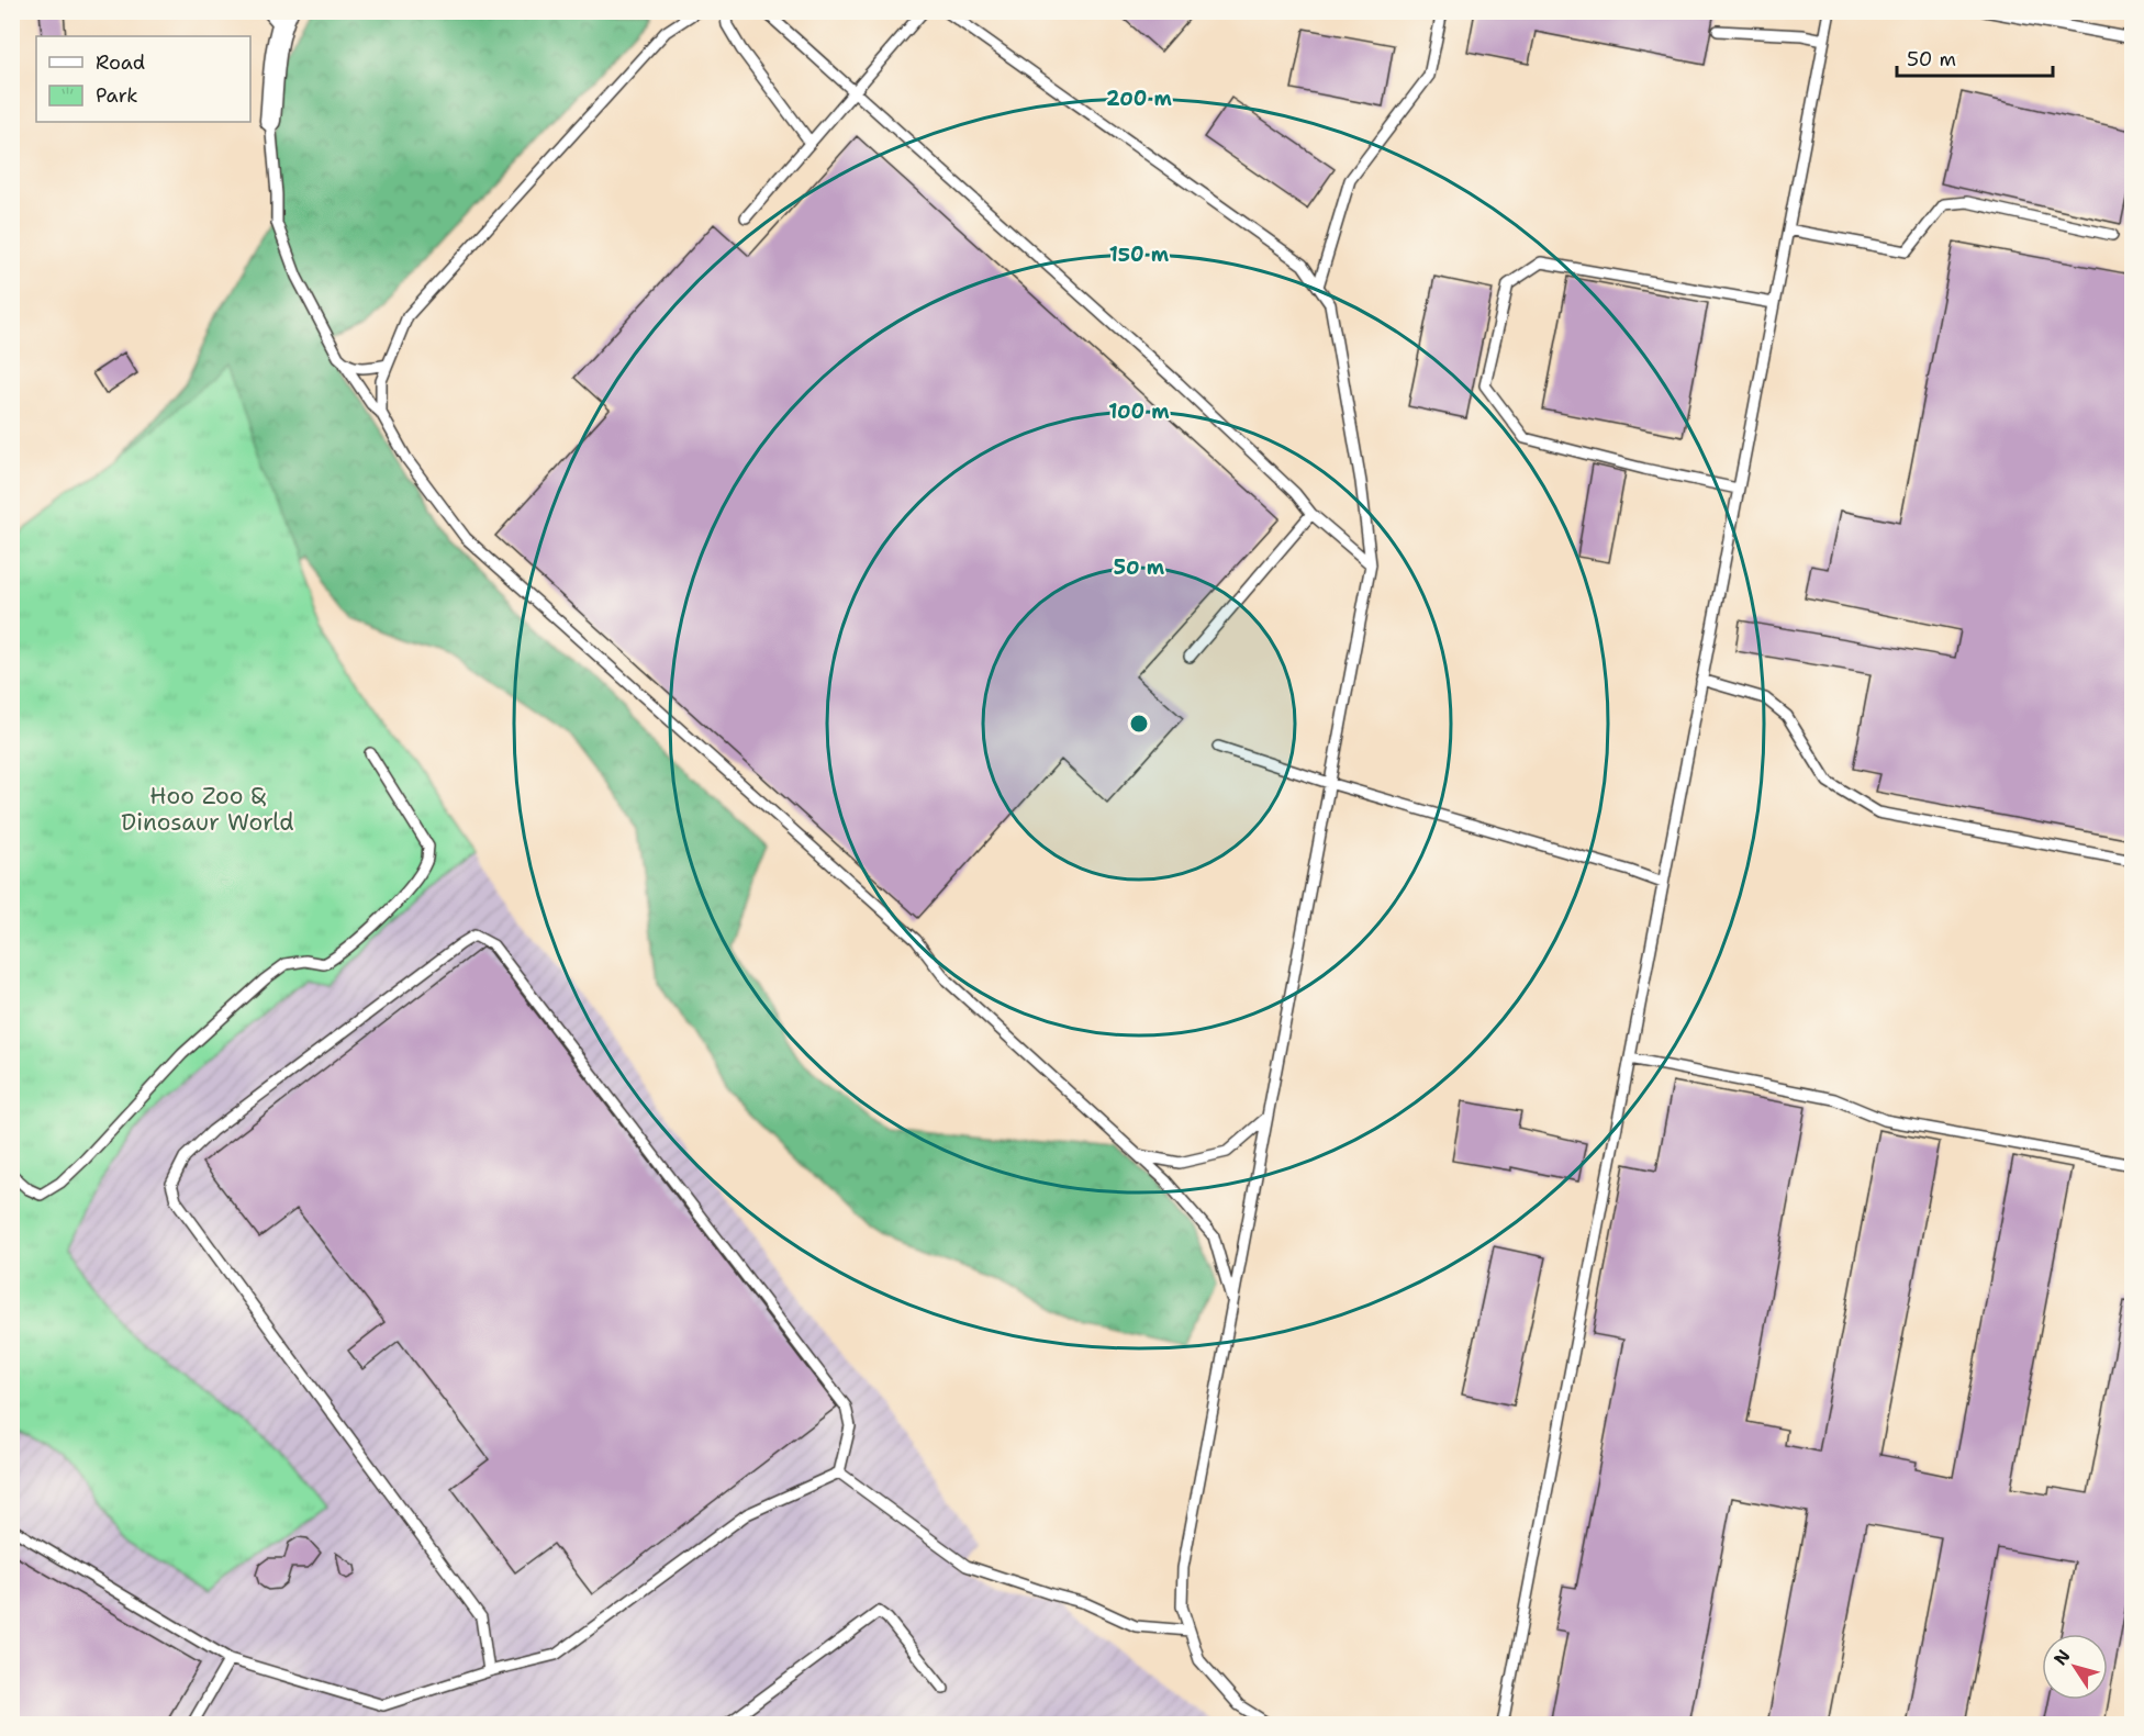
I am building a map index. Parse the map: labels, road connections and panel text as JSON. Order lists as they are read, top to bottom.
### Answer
{
  "parks": ["Hoo Zoo & Dinosaur World"],
  "legend": ["Road", "Park"],
  "scale_bar": "50 m",
  "north": "top left",
  "rings": [
    "200 m",
    "150 m",
    "100 m",
    "50 m"
  ]
}
